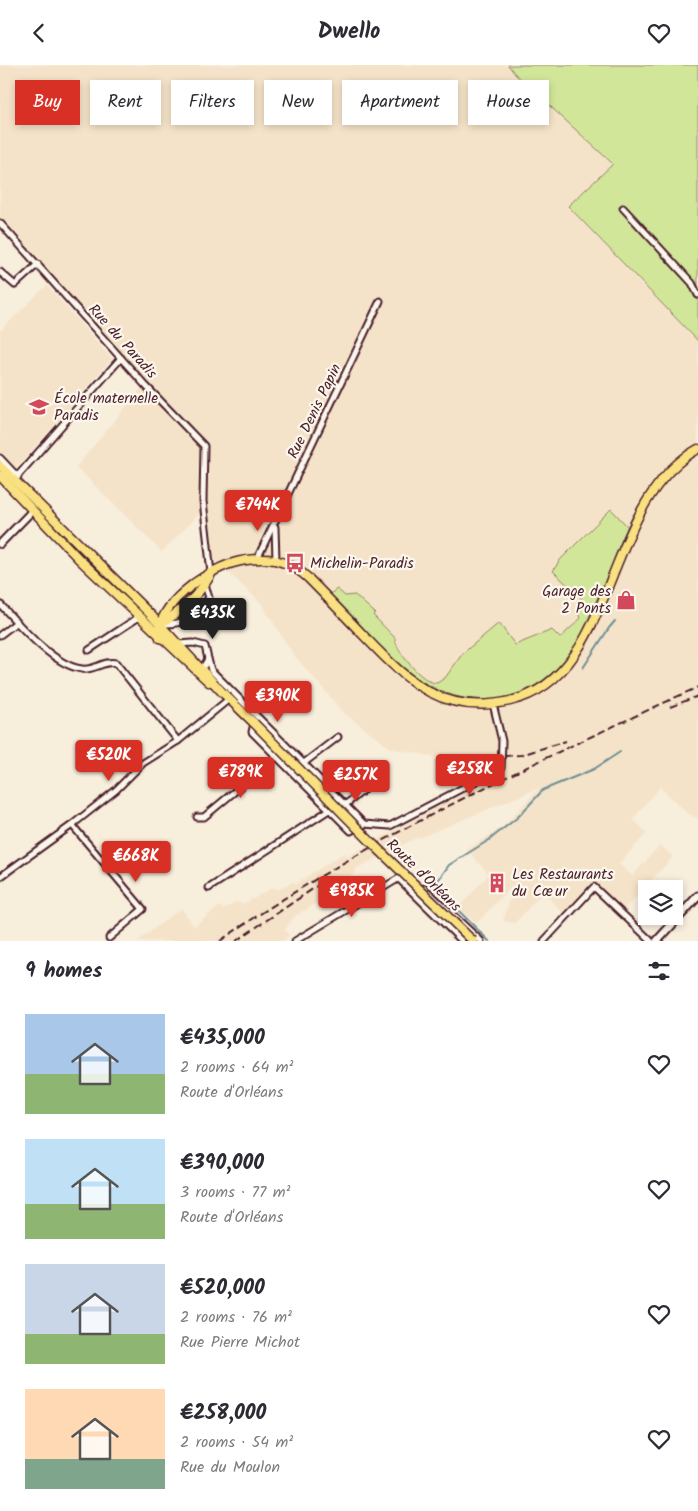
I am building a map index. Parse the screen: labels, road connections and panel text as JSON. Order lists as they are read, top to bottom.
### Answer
{
  "streets": {
    "main road": ["Route d'Orléans"],
    "street": ["Rue du Paradis", "Rue Denis Papin"]
  },
  "places": {
    "school or university": ["École maternelle Paradis"],
    "bus stop": ["Michelin-Paradis"],
    "shop": ["Garage des 2 Ponts"],
    "building": ["Les Restaurants du Cœur"]
  },
  "page": {
    "header": "Dwello",
    "chip": [
      "Buy",
      "Rent",
      "Filters",
      "New",
      "Apartment",
      "House"
    ],
    "price": [
      "€744K",
      "€435K",
      "€390K",
      "€520K",
      "€258K",
      "€789K",
      "€257K",
      "€668K",
      "€985K"
    ],
    "heading": "9 homes",
    "list": [
      {
        "name": "€435,000",
        "note": "2 rooms · 64 m² · Route d'Orléans"
      },
      {
        "name": "€390,000",
        "note": "3 rooms · 77 m² · Route d'Orléans"
      },
      {
        "name": "€520,000",
        "note": "2 rooms · 76 m² · Rue Pierre Michot"
      },
      {
        "name": "€258,000",
        "note": "2 rooms · 54 m² · Rue du Moulon"
      }
    ]
  }
}
